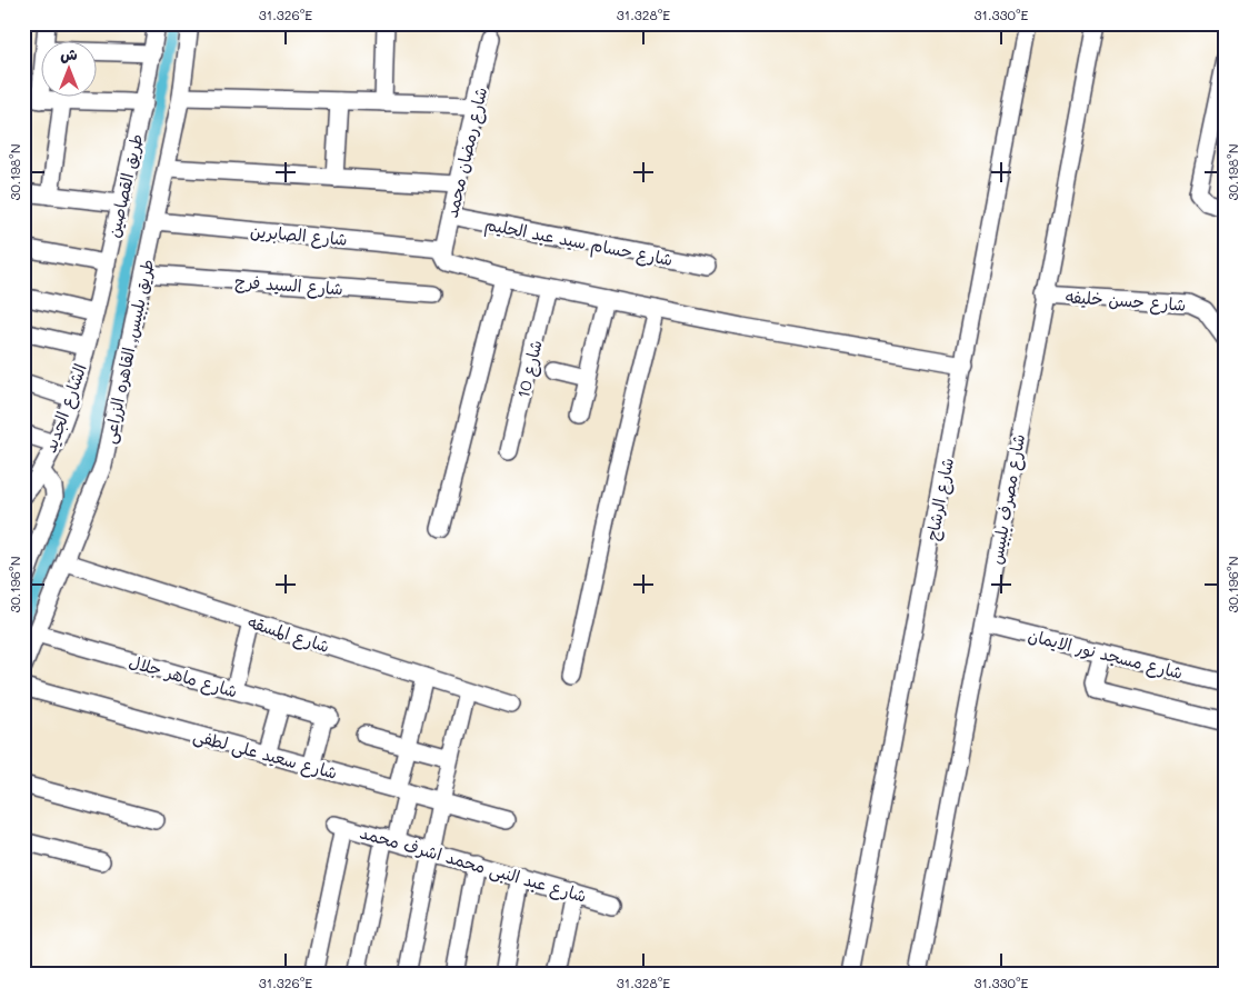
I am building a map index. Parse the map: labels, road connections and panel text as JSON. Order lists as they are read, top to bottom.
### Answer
{
  "streets": {
    "street": [
      "شارع رمضان محمد",
      "طريق القصاصين",
      "شارع الصابرين",
      "شارع حسام سيد عبد الحليم",
      "شارع السيد فرج",
      "شارع حسن خليفه",
      "طريق بلبيس, القاهره الزراعى",
      "شارع 10",
      "الشارع الجديد",
      "شارع الرشاح",
      "شارع مصرف بلبيس",
      "شارع المسقه",
      "شارع مسجد نور الايمان",
      "شارع ماهر جلال",
      "شارع سعيد على لطفى",
      "شارع عبد النبى محمد اشرف محمد"
    ]
  },
  "crossings": [
    ["شارع رمضان محمد", "شارع الصابرين"],
    ["شارع رمضان محمد", "شارع حسام سيد عبد الحليم"],
    ["طريق القصاصين", "الشارع الجديد"],
    ["شارع الصابرين", "طريق بلبيس, القاهره الزراعى"],
    ["شارع الصابرين", "شارع 10"],
    ["شارع الصابرين", "شارع الرشاح"],
    ["شارع السيد فرج", "طريق بلبيس, القاهره الزراعى"],
    ["شارع حسن خليفه", "شارع مصرف بلبيس"],
    ["طريق بلبيس, القاهره الزراعى", "شارع المسقه"],
    ["طريق بلبيس, القاهره الزراعى", "شارع ماهر جلال"],
    ["شارع مصرف بلبيس", "شارع مسجد نور الايمان"],
    ["شارع ماهر جلال", "شارع سعيد على لطفى"]
  ],
  "north": "top",
  "coordinates": [
    "31.326°E",
    "31.328°E",
    "31.330°E",
    "30.198°N",
    "30.196°N"
  ]
}
